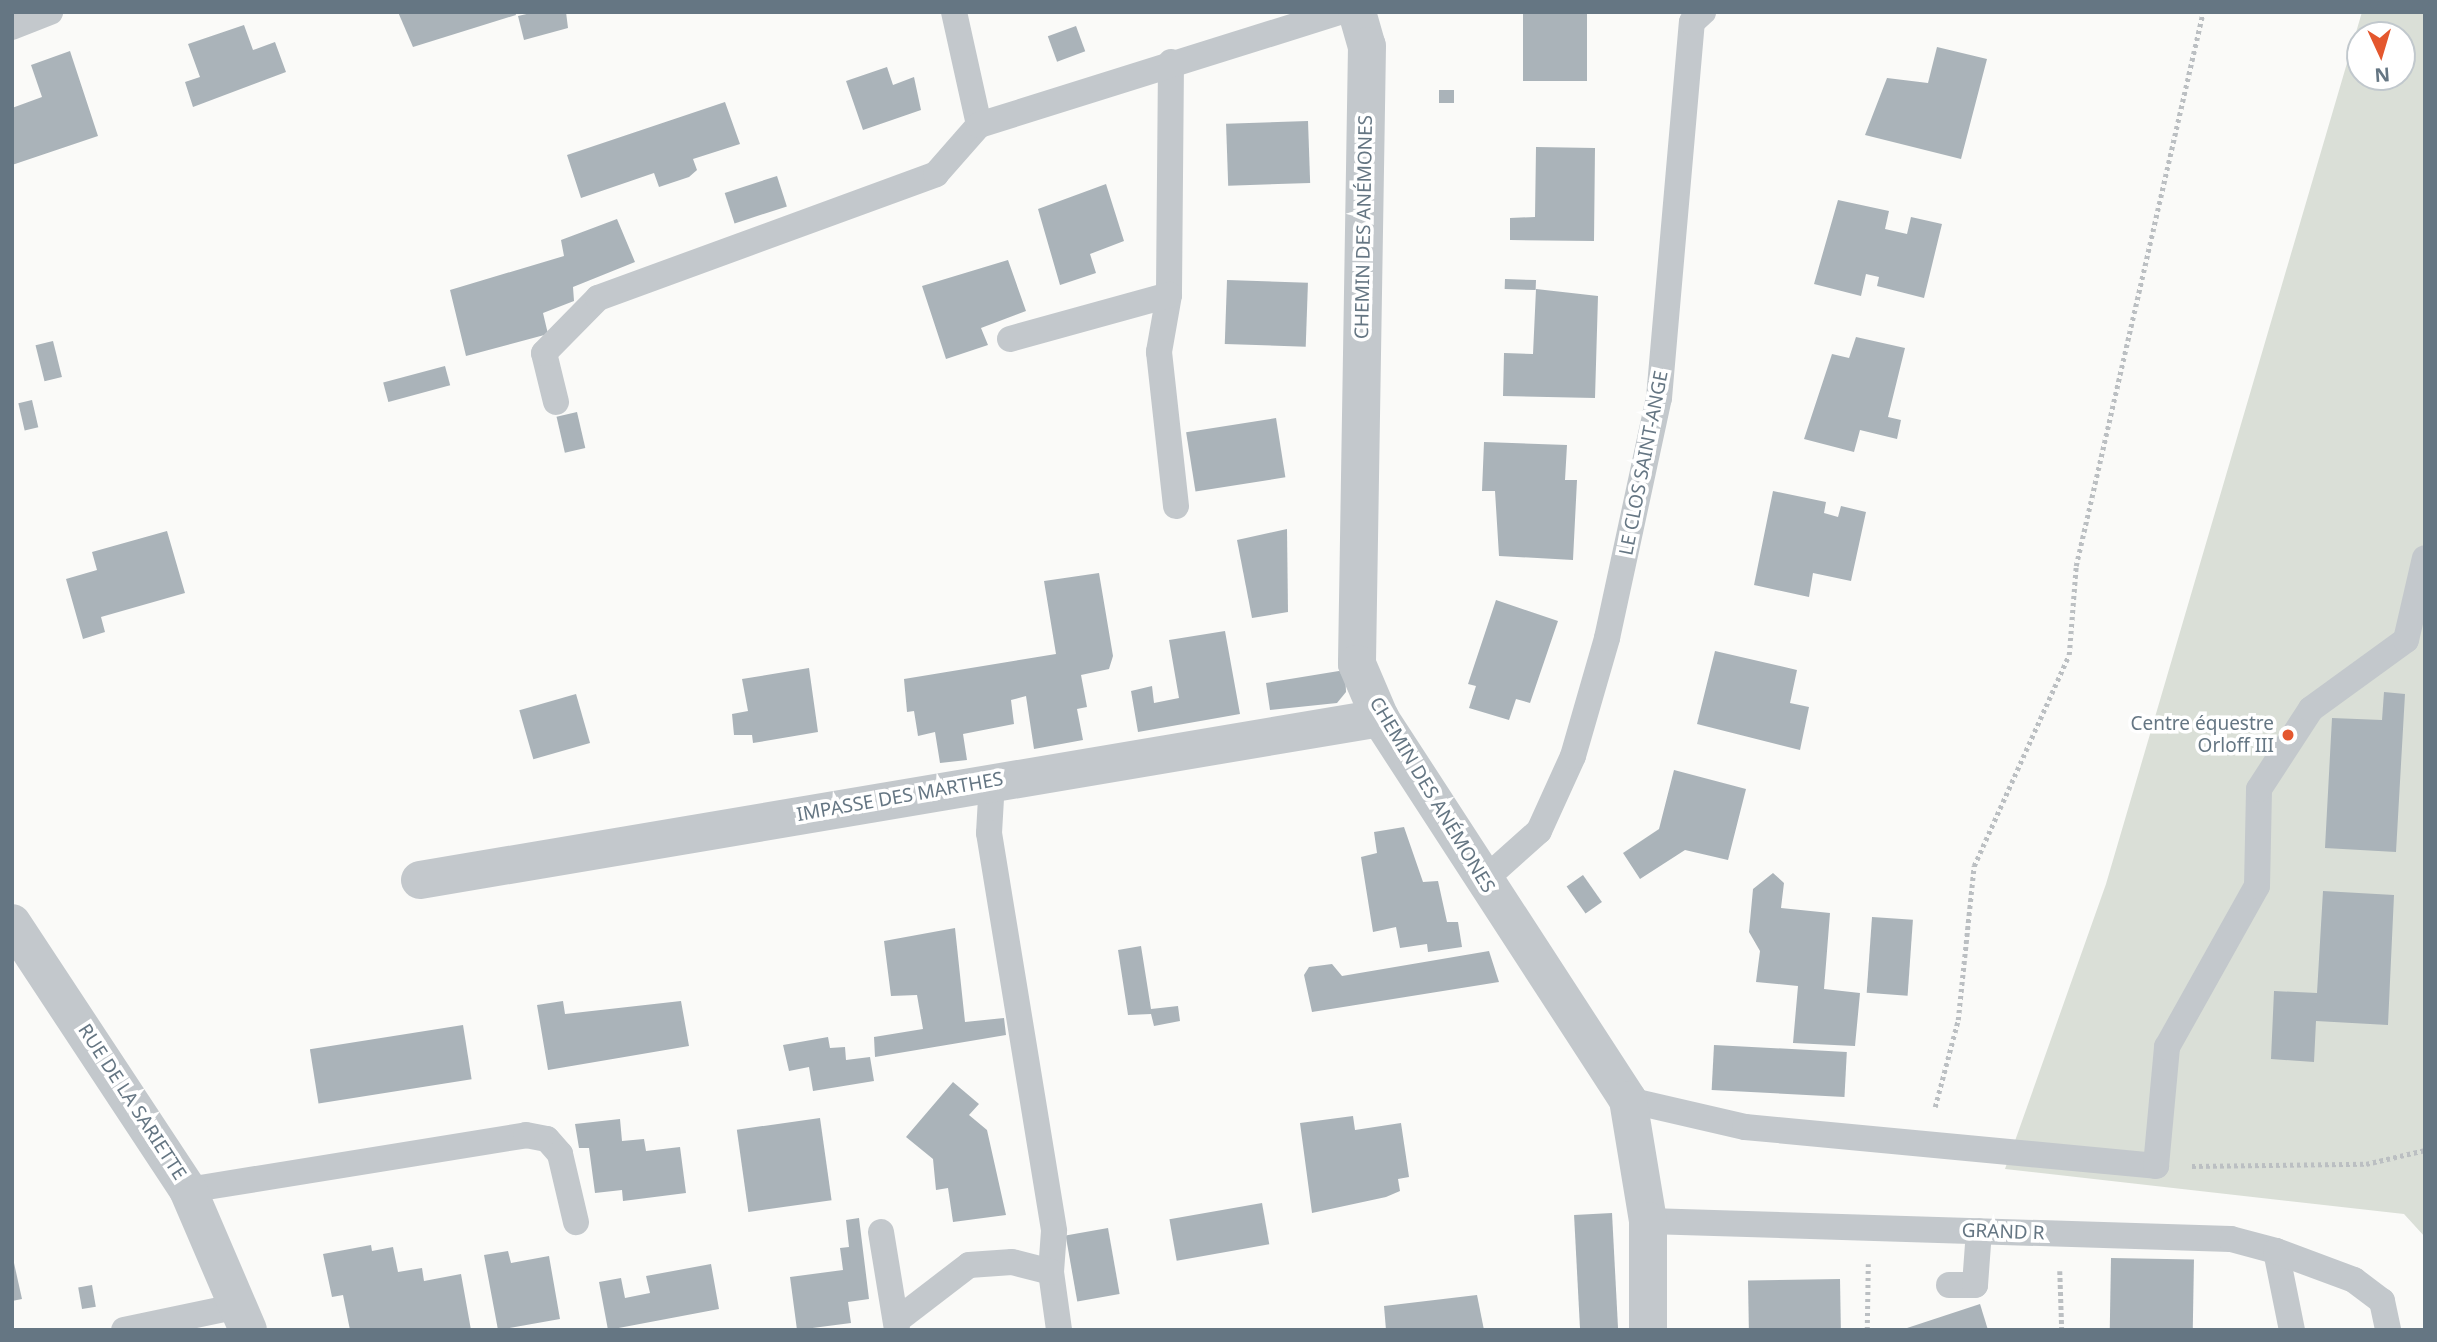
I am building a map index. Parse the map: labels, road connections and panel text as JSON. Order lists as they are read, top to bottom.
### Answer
{
  "streets": {
    "street": ["CHEMIN DES ANÉMONES", "IMPASSE DES MARTHES", "RUE DE LA SARIETTE"],
    "lane": ["LE CLOS SAINT-ANGE", "GRAND R"]
  },
  "crossings": [
    ["CHEMIN DES ANÉMONES", "LE CLOS SAINT-ANGE"],
    ["CHEMIN DES ANÉMONES", "IMPASSE DES MARTHES"],
    ["CHEMIN DES ANÉMONES", "GRAND R"]
  ],
  "places": ["Centre équestre Orloff III"],
  "north": "bottom"
}
